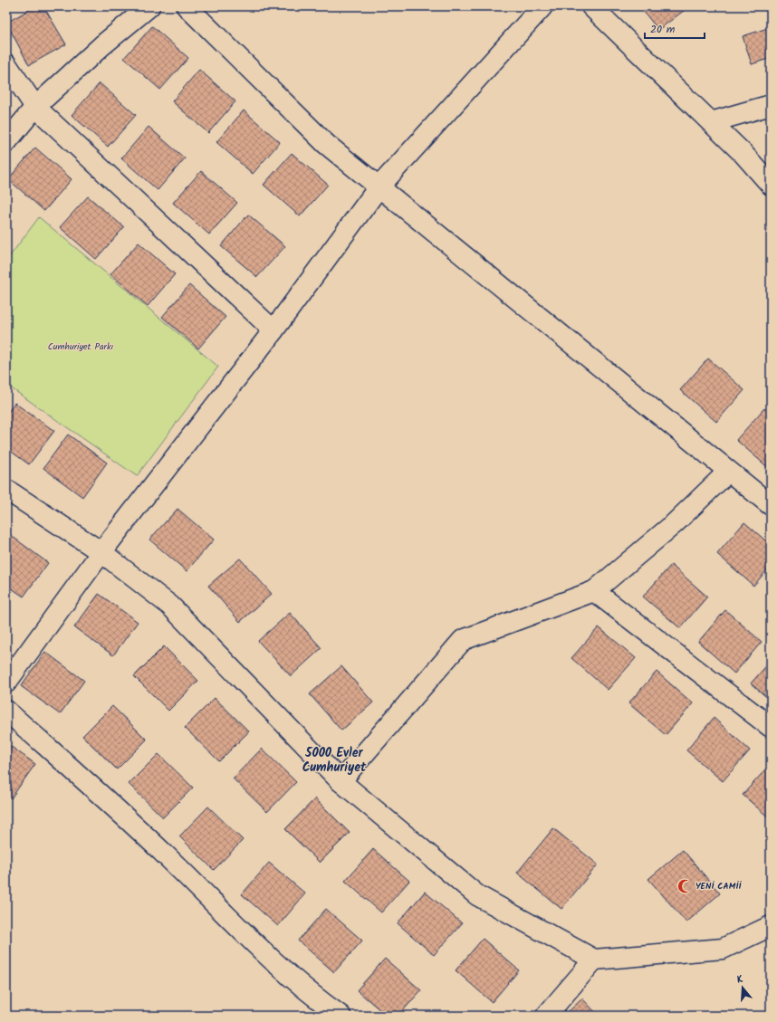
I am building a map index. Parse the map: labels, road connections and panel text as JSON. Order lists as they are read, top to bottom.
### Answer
{
  "districts": ["5000 Evler Cumhuriyet"],
  "parks": ["Cumhuriyet Parkı"],
  "places": {
    "mosque": ["YENİ CAMİİ"]
  },
  "scale_bar": "20 m",
  "north": "top"
}
